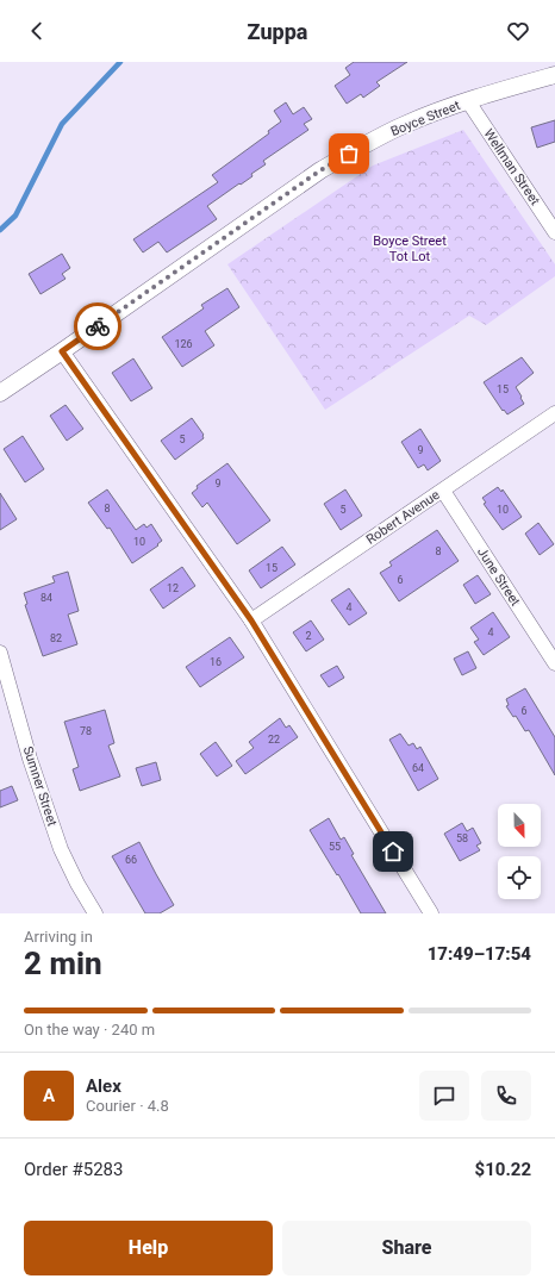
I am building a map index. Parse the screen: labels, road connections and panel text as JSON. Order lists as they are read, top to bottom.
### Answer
{
  "streets": {
    "street": [
      "Boyce Street",
      "Wellman Street",
      "Robert Avenue",
      "June Street",
      "Sumner Street"
    ]
  },
  "crossings": [
    ["Boyce Street", "Wellman Street"],
    ["Robert Avenue", "June Street"]
  ],
  "parks": ["Boyce Street Tot Lot"],
  "house_numbers": [
    "126",
    "15",
    "5",
    "9",
    "9",
    "8",
    "5",
    "10",
    "10",
    "8",
    "15",
    "6",
    "12",
    "84",
    "4",
    "4",
    "2",
    "82",
    "16",
    "6",
    "78",
    "22",
    "64",
    "58",
    "55",
    "66"
  ],
  "north": "bottom",
  "page": {
    "header": "Zuppa",
    "heading": ["2 min", "Arriving in", "17:49–17:54"],
    "panel": [
      "Alex",
      "Courier · 4.8",
      "Order #5283",
      "$10.22"
    ],
    "bar": "On the way · 240 m",
    "round": "A",
    "buttons": ["Help", "Share"]
  }
}
